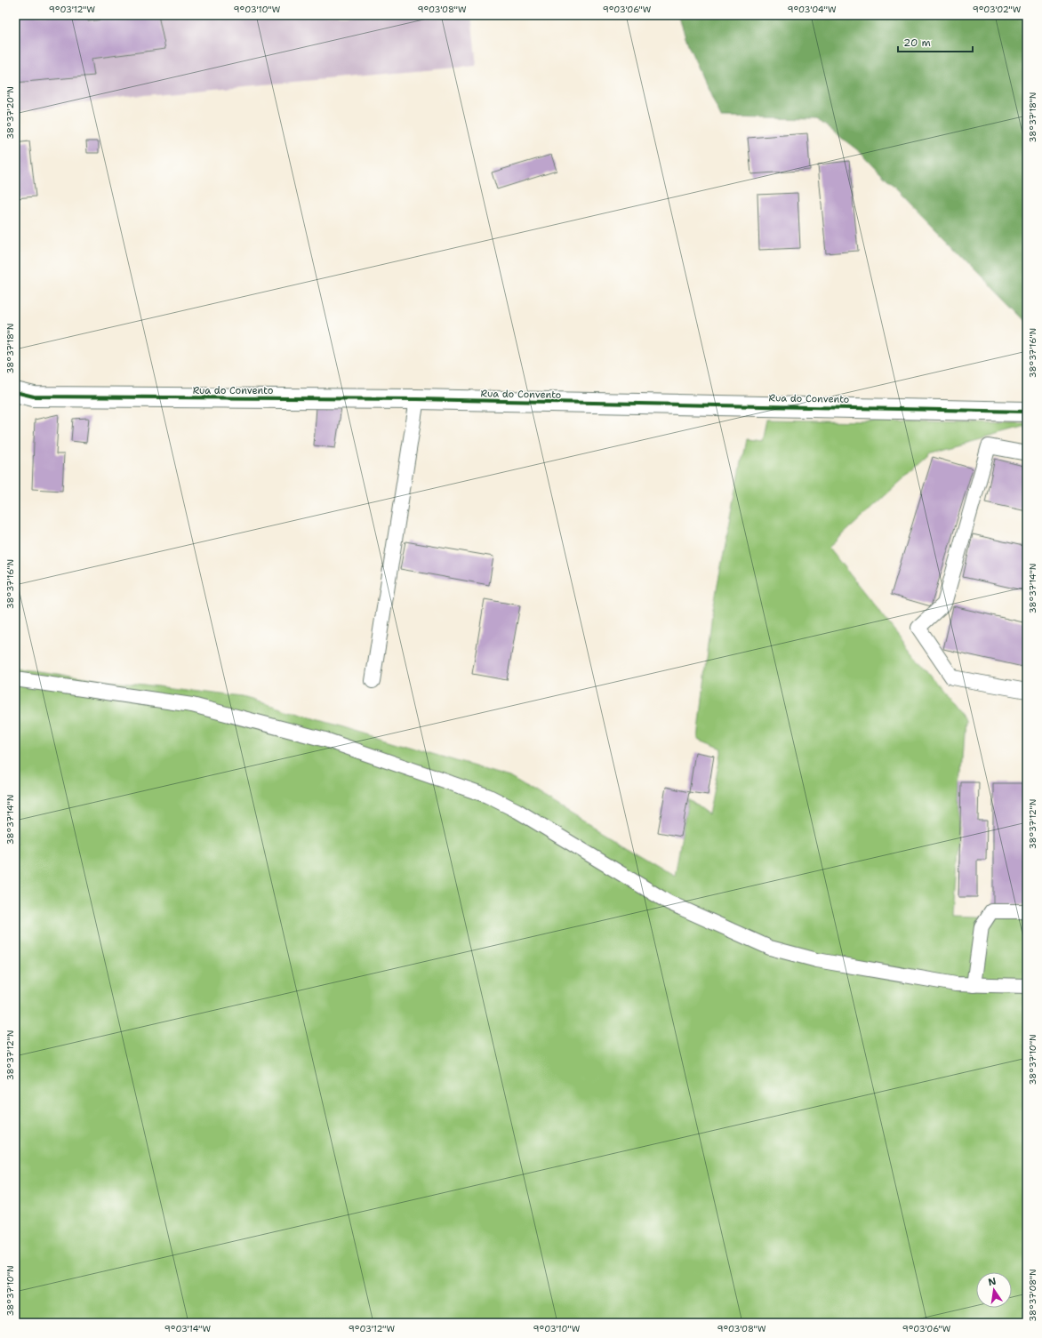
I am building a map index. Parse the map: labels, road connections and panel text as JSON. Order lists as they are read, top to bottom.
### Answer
{
  "streets": {
    "street": ["Rua do Convento"]
  },
  "scale_bar": "20 m",
  "north": "top",
  "coordinates": [
    "9°03'12\"W",
    "9°03'10\"W",
    "9°03'08\"W",
    "9°03'06\"W",
    "9°03'04\"W",
    "9°03'02\"W",
    "38°37'20\"N",
    "38°37'18\"N",
    "38°37'16\"N",
    "38°37'14\"N",
    "38°37'12\"N",
    "38°37'10\"N",
    "38°37'08\"N",
    "9°03'14\"W"
  ]
}
